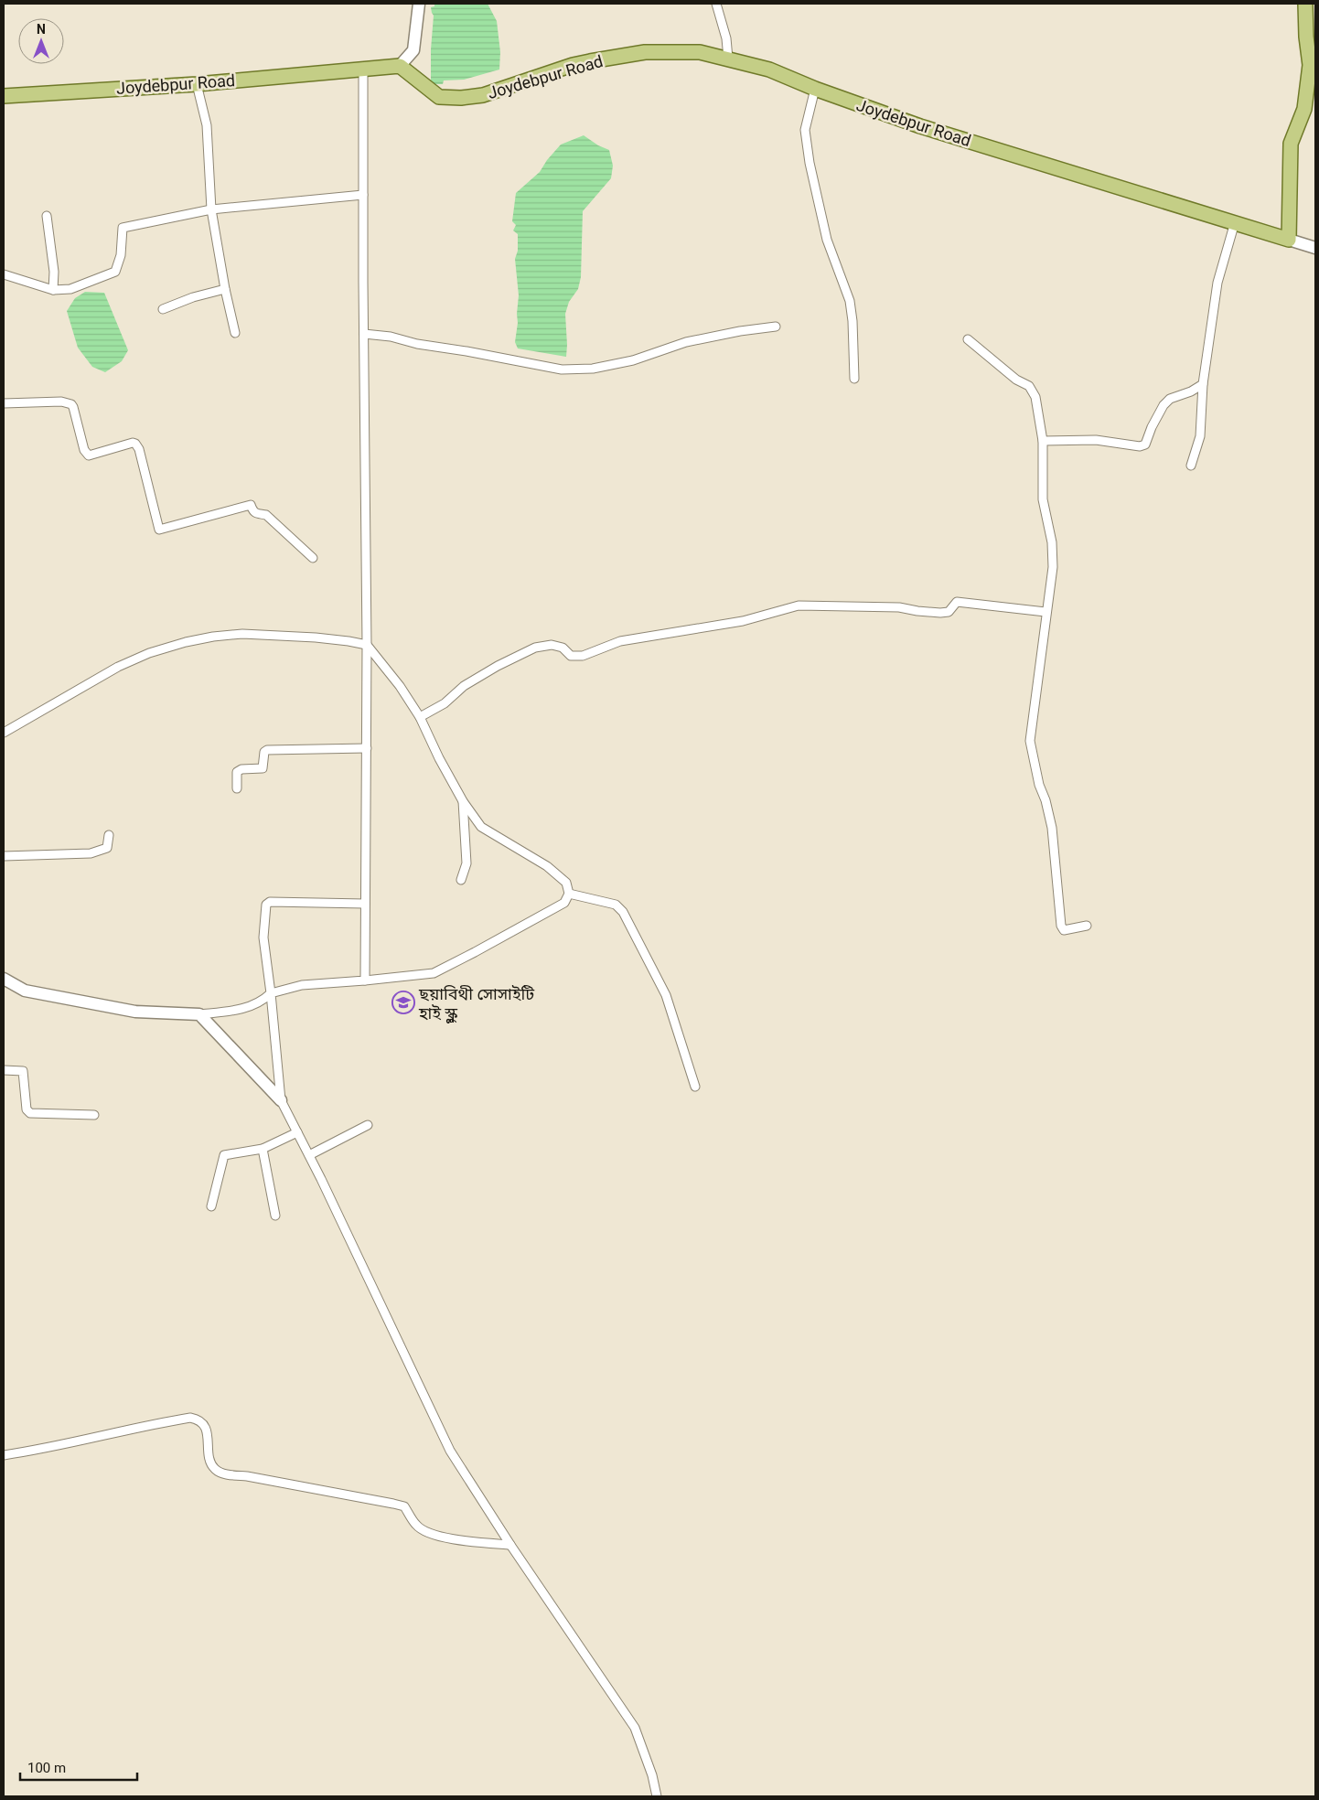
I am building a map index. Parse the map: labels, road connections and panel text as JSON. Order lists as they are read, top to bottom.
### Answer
{
  "streets": {
    "main road": ["Joydebpur Road"]
  },
  "places": {
    "school or university": ["ছয়াবিথী সোসাইটি হাই স্কুল"]
  },
  "scale_bar": "100 m",
  "north": "top"
}
